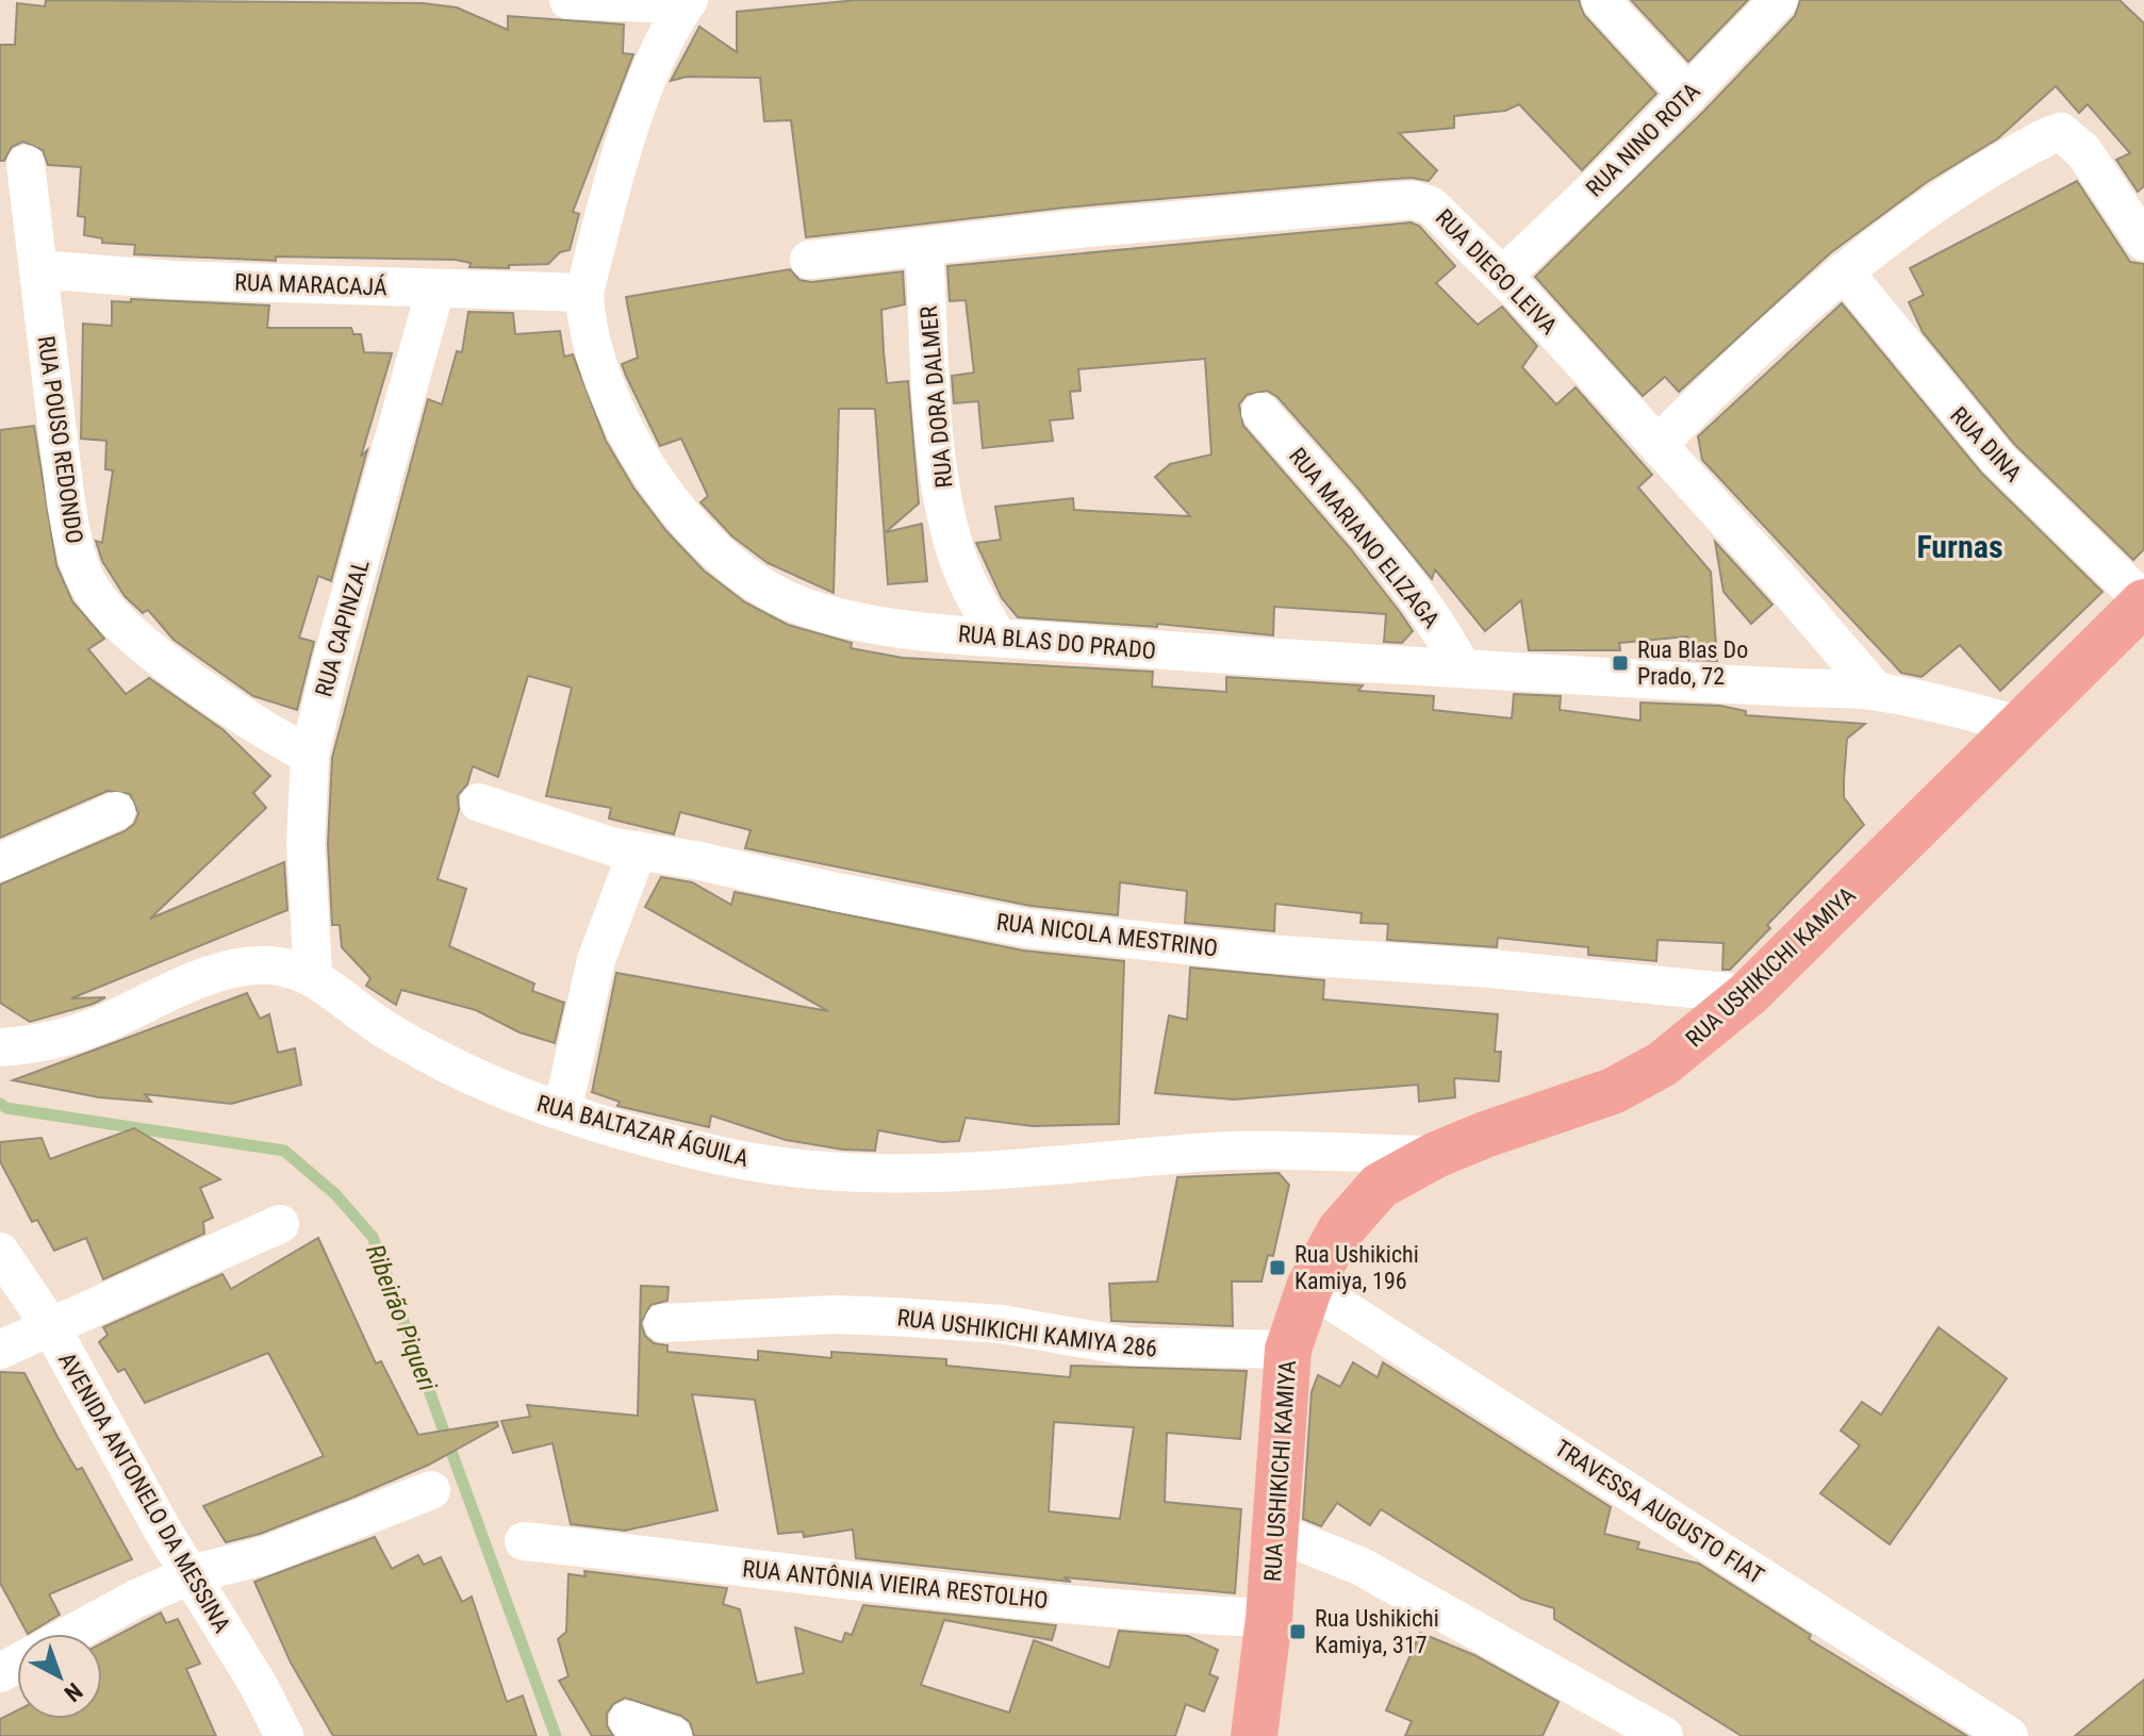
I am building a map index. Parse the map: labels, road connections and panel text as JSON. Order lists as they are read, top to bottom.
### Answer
{
  "streets": {
    "main road": ["RUA USHIKICHI KAMIYA"],
    "street": [
      "RUA NINO ROTA",
      "RUA DIEGO LEIVA",
      "RUA MARACAJÁ",
      "RUA DORA DALMER",
      "RUA POUSO REDONDO",
      "RUA DINA",
      "RUA MARIANO ELIZAGA",
      "RUA CAPINZAL",
      "RUA BLAS DO PRADO",
      "RUA NICOLA MESTRINO",
      "RUA BALTAZAR ÁGUILA",
      "RUA USHIKICHI KAMIYA 286",
      "AVENIDA ANTONELO DA MESSINA",
      "TRAVESSA AUGUSTO FIAT",
      "RUA ANTÔNIA VIEIRA RESTOLHO"
    ]
  },
  "crossings": [
    ["RUA NINO ROTA", "RUA DIEGO LEIVA"],
    ["RUA DIEGO LEIVA", "RUA DORA DALMER"],
    ["RUA DIEGO LEIVA", "RUA BLAS DO PRADO"],
    ["RUA MARACAJÁ", "RUA POUSO REDONDO"],
    ["RUA MARACAJÁ", "RUA CAPINZAL"],
    ["RUA MARACAJÁ", "RUA BLAS DO PRADO"],
    ["RUA DORA DALMER", "RUA BLAS DO PRADO"],
    ["RUA POUSO REDONDO", "RUA CAPINZAL"],
    ["RUA DINA", "RUA USHIKICHI KAMIYA"],
    ["RUA MARIANO ELIZAGA", "RUA BLAS DO PRADO"],
    ["RUA CAPINZAL", "RUA BALTAZAR ÁGUILA"],
    ["RUA BLAS DO PRADO", "RUA USHIKICHI KAMIYA"],
    ["RUA NICOLA MESTRINO", "RUA USHIKICHI KAMIYA"],
    ["RUA USHIKICHI KAMIYA", "RUA BALTAZAR ÁGUILA"],
    ["RUA USHIKICHI KAMIYA", "RUA USHIKICHI KAMIYA 286"],
    ["RUA USHIKICHI KAMIYA", "TRAVESSA AUGUSTO FIAT"],
    ["RUA USHIKICHI KAMIYA", "RUA ANTÔNIA VIEIRA RESTOLHO"]
  ],
  "districts": ["Furnas"],
  "water": ["Ribeirão Piqueri"],
  "places": {
    "transit": ["Rua Blas Do Prado, 72", "Rua Ushikichi Kamiya, 196", "Rua Ushikichi Kamiya, 317"]
  },
  "north": "bottom right"
}
